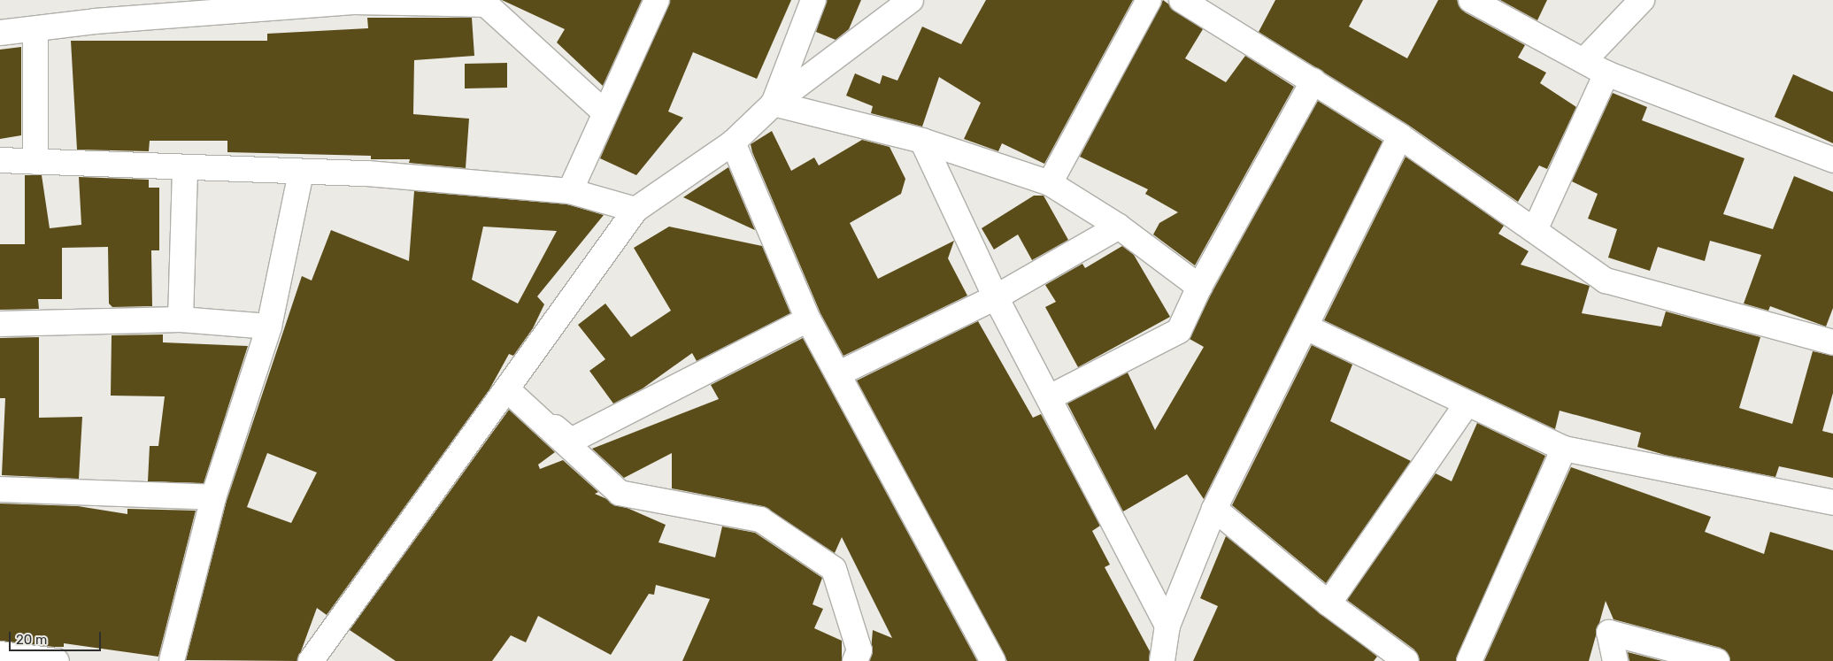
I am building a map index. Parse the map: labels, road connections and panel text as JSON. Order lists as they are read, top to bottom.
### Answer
{
  "scale_bar": "20 m"
}
